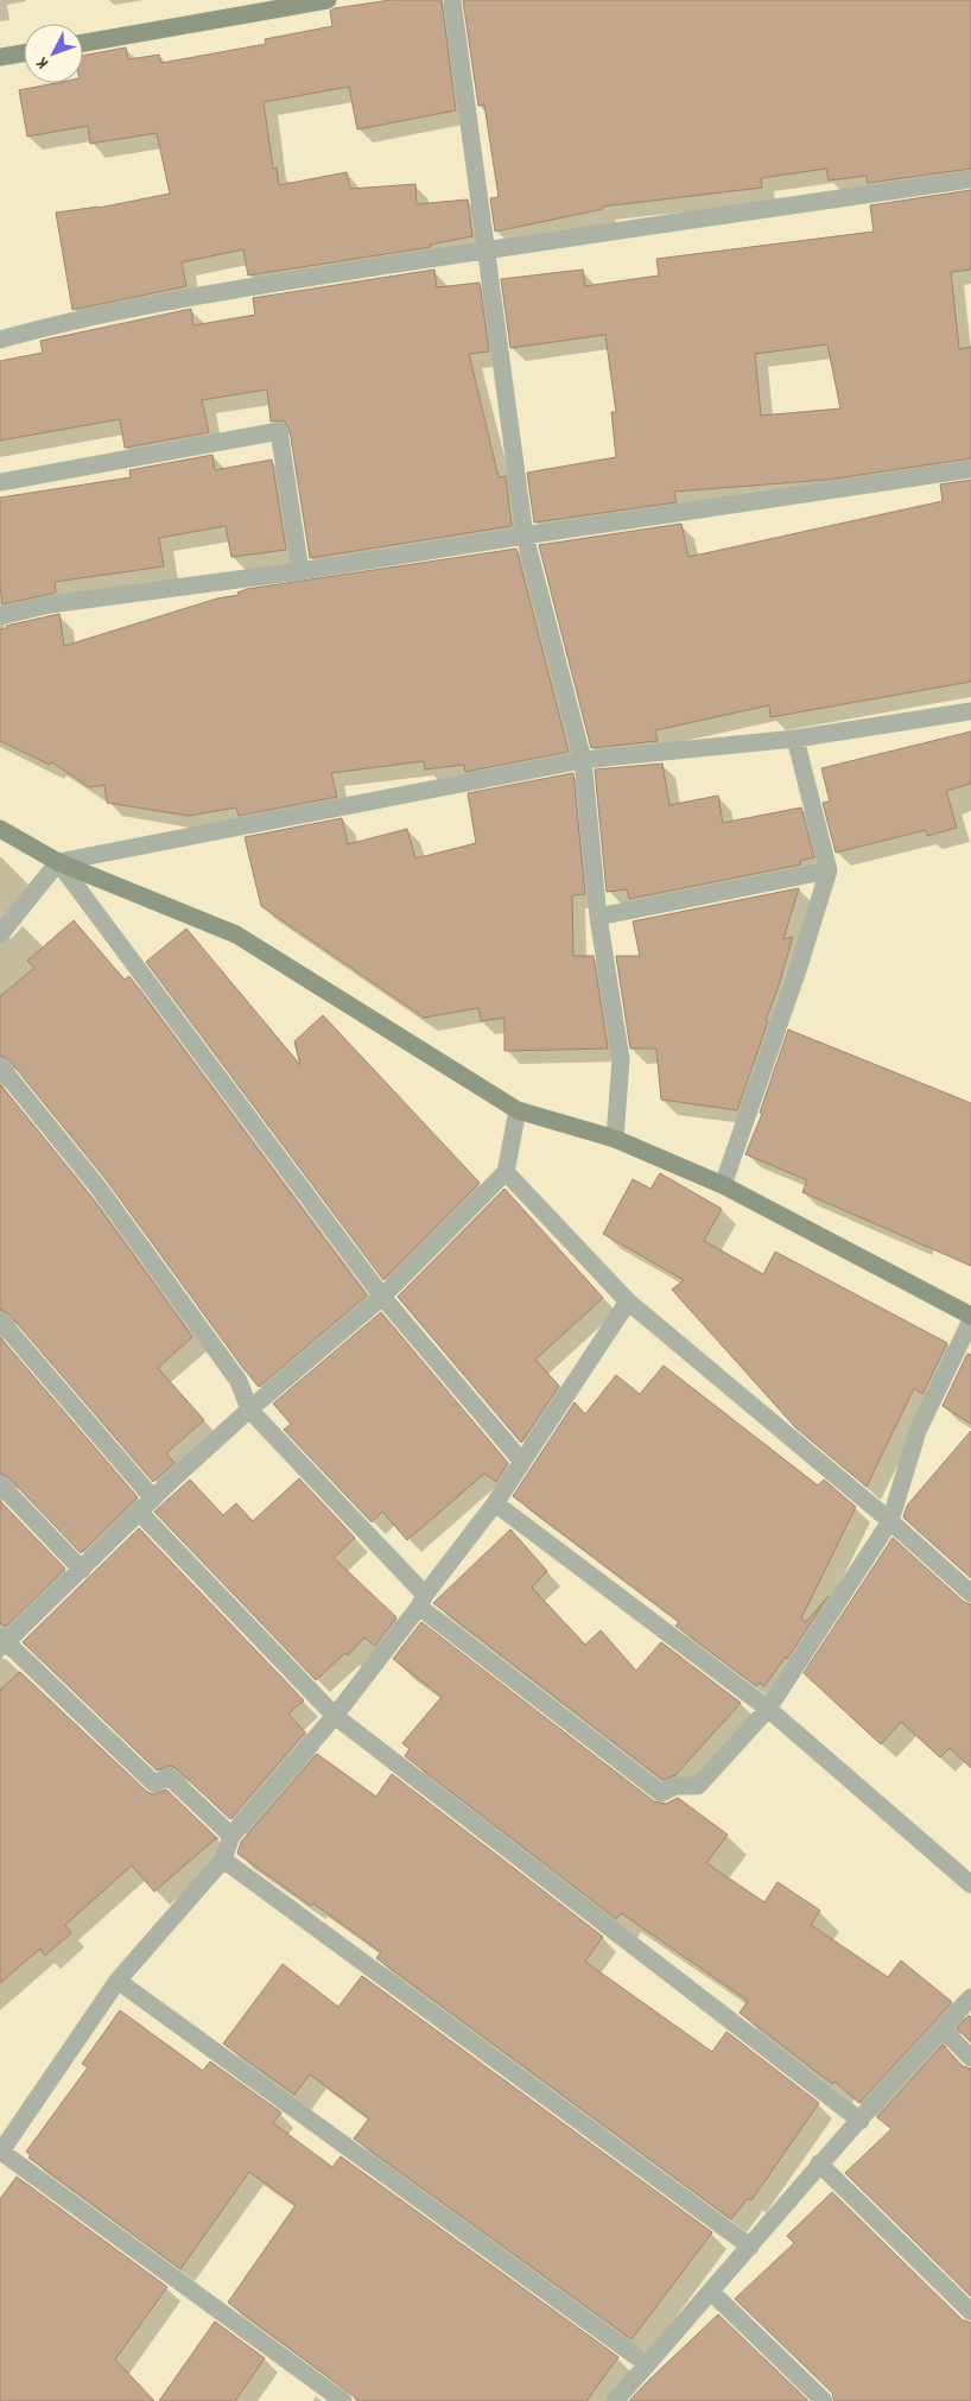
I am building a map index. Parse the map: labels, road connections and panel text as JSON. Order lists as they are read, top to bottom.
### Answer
{
  "north": "bottom left"
}
